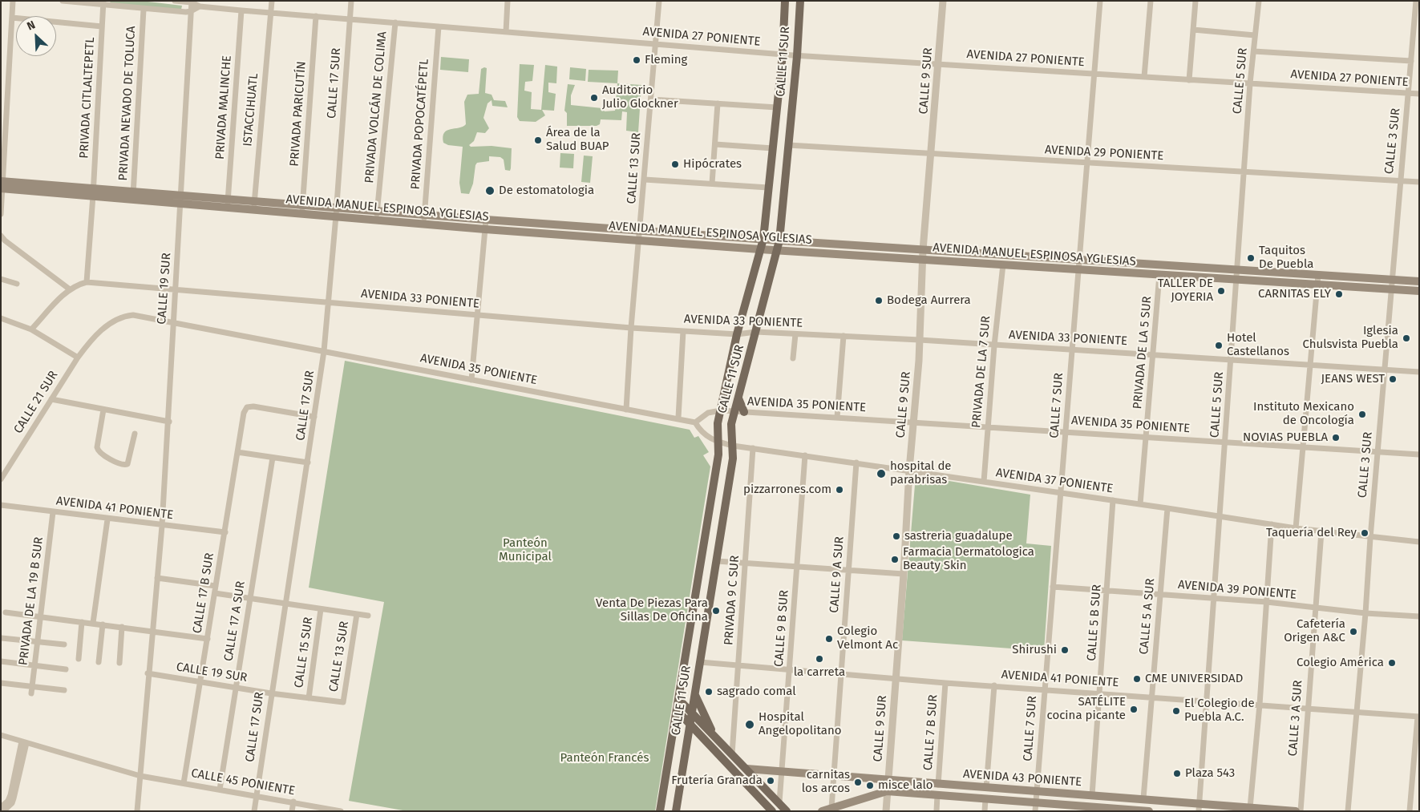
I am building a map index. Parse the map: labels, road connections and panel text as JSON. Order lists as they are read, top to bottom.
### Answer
{
  "streets": {
    "main road": ["CALLE 11 SUR", "AVENIDA MANUEL ESPINOSA YGLESIAS", "AVENIDA 43 PONIENTE"],
    "street": [
      "AVENIDA 27 PONIENTE",
      "CALLE 9 SUR",
      "CALLE 5 SUR",
      "CALLE 17 SUR",
      "PRIVADA CITLALTEPETL",
      "PRIVADA NEVADO DE TOLUCA",
      "PRIVADA MALINCHE",
      "PRIVADA VOLCÁN DE COLIMA",
      "ISTACCIHUATL",
      "PRIVADA PARICUTÍN",
      "PRIVADA POPOCATÉPETL",
      "CALLE 3 SUR",
      "AVENIDA 29 PONIENTE",
      "CALLE 13 SUR",
      "CALLE 19 SUR",
      "AVENIDA 33 PONIENTE",
      "PRIVADA DE LA 5 SUR",
      "AVENIDA 35 PONIENTE",
      "PRIVADA DE LA 7 SUR",
      "CALLE 21 SUR",
      "CALLE 7 SUR",
      "AVENIDA 37 PONIENTE",
      "AVENIDA 41 PONIENTE",
      "CALLE 9 A SUR",
      "AVENIDA 39 PONIENTE",
      "CALLE 17 B SUR",
      "PRIVADA 9 C SUR",
      "PRIVADA DE LA 19 B SUR",
      "CALLE 5 A SUR",
      "CALLE 17 A SUR",
      "CALLE 5 B SUR",
      "CALLE 9 B SUR",
      "CALLE 15 SUR",
      "CALLE 3 A SUR",
      "CALLE 7 B SUR",
      "CALLE 45 PONIENTE"
    ]
  },
  "crossings": [
    ["AVENIDA 27 PONIENTE", "CALLE 11 SUR"],
    ["AVENIDA 27 PONIENTE", "CALLE 9 SUR"],
    ["AVENIDA 27 PONIENTE", "CALLE 5 SUR"],
    ["AVENIDA 27 PONIENTE", "CALLE 17 SUR"],
    ["AVENIDA 27 PONIENTE", "PRIVADA MALINCHE"],
    ["AVENIDA 27 PONIENTE", "PRIVADA VOLCÁN DE COLIMA"],
    ["AVENIDA 27 PONIENTE", "ISTACCIHUATL"],
    ["AVENIDA 27 PONIENTE", "PRIVADA PARICUTÍN"],
    ["AVENIDA 27 PONIENTE", "PRIVADA POPOCATÉPETL"],
    ["AVENIDA 27 PONIENTE", "CALLE 3 SUR"],
    ["AVENIDA 27 PONIENTE", "CALLE 13 SUR"],
    ["AVENIDA 27 PONIENTE", "CALLE 19 SUR"],
    ["AVENIDA 27 PONIENTE", "CALLE 7 SUR"],
    ["CALLE 11 SUR", "AVENIDA 29 PONIENTE"],
    ["CALLE 11 SUR", "AVENIDA MANUEL ESPINOSA YGLESIAS"],
    ["CALLE 11 SUR", "AVENIDA 33 PONIENTE"],
    ["CALLE 11 SUR", "AVENIDA 35 PONIENTE"],
    ["CALLE 11 SUR", "AVENIDA 37 PONIENTE"],
    ["CALLE 11 SUR", "AVENIDA 41 PONIENTE"],
    ["CALLE 9 SUR", "AVENIDA 29 PONIENTE"],
    ["CALLE 9 SUR", "AVENIDA MANUEL ESPINOSA YGLESIAS"],
    ["CALLE 9 SUR", "AVENIDA 33 PONIENTE"],
    ["CALLE 9 SUR", "AVENIDA 35 PONIENTE"],
    ["CALLE 9 SUR", "AVENIDA 37 PONIENTE"],
    ["CALLE 9 SUR", "AVENIDA 41 PONIENTE"],
    ["CALLE 9 SUR", "AVENIDA 43 PONIENTE"],
    ["CALLE 5 SUR", "AVENIDA 29 PONIENTE"],
    ["CALLE 5 SUR", "AVENIDA MANUEL ESPINOSA YGLESIAS"],
    ["CALLE 5 SUR", "AVENIDA 33 PONIENTE"],
    ["CALLE 5 SUR", "AVENIDA 35 PONIENTE"],
    ["CALLE 5 SUR", "AVENIDA 37 PONIENTE"],
    ["CALLE 5 SUR", "AVENIDA 41 PONIENTE"],
    ["CALLE 5 SUR", "AVENIDA 39 PONIENTE"],
    ["CALLE 5 SUR", "AVENIDA 43 PONIENTE"],
    ["CALLE 17 SUR", "AVENIDA MANUEL ESPINOSA YGLESIAS"],
    ["CALLE 17 SUR", "CALLE 19 SUR"],
    ["CALLE 17 SUR", "AVENIDA 33 PONIENTE"],
    ["CALLE 17 SUR", "AVENIDA 35 PONIENTE"],
    ["CALLE 17 SUR", "CALLE 17 B SUR"],
    ["CALLE 17 SUR", "CALLE 45 PONIENTE"],
    ["PRIVADA CITLALTEPETL", "AVENIDA MANUEL ESPINOSA YGLESIAS"],
    ["PRIVADA NEVADO DE TOLUCA", "AVENIDA MANUEL ESPINOSA YGLESIAS"],
    ["PRIVADA MALINCHE", "AVENIDA MANUEL ESPINOSA YGLESIAS"],
    ["PRIVADA VOLCÁN DE COLIMA", "AVENIDA MANUEL ESPINOSA YGLESIAS"],
    ["ISTACCIHUATL", "AVENIDA MANUEL ESPINOSA YGLESIAS"],
    ["PRIVADA PARICUTÍN", "AVENIDA MANUEL ESPINOSA YGLESIAS"],
    ["PRIVADA POPOCATÉPETL", "AVENIDA MANUEL ESPINOSA YGLESIAS"],
    ["CALLE 3 SUR", "AVENIDA 29 PONIENTE"],
    ["CALLE 3 SUR", "AVENIDA MANUEL ESPINOSA YGLESIAS"],
    ["CALLE 3 SUR", "AVENIDA 33 PONIENTE"],
    ["CALLE 3 SUR", "AVENIDA 35 PONIENTE"],
    ["CALLE 3 SUR", "AVENIDA 37 PONIENTE"],
    ["CALLE 3 SUR", "AVENIDA 41 PONIENTE"],
    ["CALLE 3 SUR", "AVENIDA 39 PONIENTE"],
    ["AVENIDA 29 PONIENTE", "CALLE 7 SUR"],
    ["CALLE 13 SUR", "AVENIDA MANUEL ESPINOSA YGLESIAS"],
    ["CALLE 13 SUR", "CALLE 19 SUR"],
    ["CALLE 13 SUR", "AVENIDA 33 PONIENTE"],
    ["CALLE 13 SUR", "AVENIDA 35 PONIENTE"],
    ["AVENIDA MANUEL ESPINOSA YGLESIAS", "CALLE 19 SUR"],
    ["AVENIDA MANUEL ESPINOSA YGLESIAS", "PRIVADA DE LA 5 SUR"],
    ["AVENIDA MANUEL ESPINOSA YGLESIAS", "PRIVADA DE LA 7 SUR"],
    ["AVENIDA MANUEL ESPINOSA YGLESIAS", "CALLE 7 SUR"],
    ["CALLE 19 SUR", "AVENIDA 33 PONIENTE"],
    ["CALLE 19 SUR", "AVENIDA 35 PONIENTE"],
    ["CALLE 19 SUR", "AVENIDA 41 PONIENTE"],
    ["CALLE 19 SUR", "CALLE 17 B SUR"],
    ["CALLE 19 SUR", "CALLE 17 A SUR"],
    ["CALLE 19 SUR", "CALLE 15 SUR"],
    ["CALLE 19 SUR", "CALLE 45 PONIENTE"],
    ["AVENIDA 33 PONIENTE", "PRIVADA DE LA 5 SUR"],
    ["AVENIDA 33 PONIENTE", "PRIVADA DE LA 7 SUR"],
    ["AVENIDA 33 PONIENTE", "CALLE 7 SUR"],
    ["PRIVADA DE LA 5 SUR", "AVENIDA 35 PONIENTE"],
    ["PRIVADA DE LA 5 SUR", "AVENIDA 37 PONIENTE"],
    ["AVENIDA 35 PONIENTE", "PRIVADA DE LA 7 SUR"],
    ["AVENIDA 35 PONIENTE", "CALLE 21 SUR"],
    ["AVENIDA 35 PONIENTE", "CALLE 7 SUR"],
    ["AVENIDA 35 PONIENTE", "AVENIDA 37 PONIENTE"],
    ["PRIVADA DE LA 7 SUR", "AVENIDA 37 PONIENTE"],
    ["CALLE 7 SUR", "AVENIDA 37 PONIENTE"],
    ["CALLE 7 SUR", "AVENIDA 41 PONIENTE"],
    ["CALLE 7 SUR", "AVENIDA 39 PONIENTE"],
    ["CALLE 7 SUR", "AVENIDA 43 PONIENTE"],
    ["AVENIDA 37 PONIENTE", "CALLE 9 A SUR"],
    ["AVENIDA 37 PONIENTE", "PRIVADA 9 C SUR"],
    ["AVENIDA 37 PONIENTE", "CALLE 5 A SUR"],
    ["AVENIDA 37 PONIENTE", "CALLE 5 B SUR"],
    ["AVENIDA 37 PONIENTE", "CALLE 9 B SUR"],
    ["AVENIDA 37 PONIENTE", "CALLE 3 A SUR"],
    ["AVENIDA 41 PONIENTE", "CALLE 9 A SUR"],
    ["AVENIDA 41 PONIENTE", "CALLE 17 B SUR"],
    ["AVENIDA 41 PONIENTE", "PRIVADA 9 C SUR"],
    ["AVENIDA 41 PONIENTE", "PRIVADA DE LA 19 B SUR"],
    ["AVENIDA 41 PONIENTE", "CALLE 5 A SUR"],
    ["AVENIDA 41 PONIENTE", "CALLE 5 B SUR"],
    ["AVENIDA 41 PONIENTE", "CALLE 9 B SUR"],
    ["AVENIDA 41 PONIENTE", "CALLE 3 A SUR"],
    ["AVENIDA 41 PONIENTE", "CALLE 7 B SUR"],
    ["CALLE 9 A SUR", "AVENIDA 43 PONIENTE"],
    ["AVENIDA 39 PONIENTE", "CALLE 5 A SUR"],
    ["AVENIDA 39 PONIENTE", "CALLE 5 B SUR"],
    ["AVENIDA 39 PONIENTE", "CALLE 3 A SUR"],
    ["CALLE 17 B SUR", "CALLE 45 PONIENTE"],
    ["CALLE 5 A SUR", "AVENIDA 43 PONIENTE"],
    ["CALLE 17 A SUR", "CALLE 45 PONIENTE"],
    ["CALLE 5 B SUR", "AVENIDA 43 PONIENTE"],
    ["CALLE 9 B SUR", "AVENIDA 43 PONIENTE"],
    ["CALLE 7 B SUR", "AVENIDA 43 PONIENTE"]
  ],
  "parks": ["Panteón Municipal", "Panteón Francés"],
  "places": [
    "Fleming",
    "Auditorio Julio Glockner",
    "Área de la Salud BUAP",
    "Hipócrates",
    "De estomatologia",
    "Taquitos De Puebla",
    "TALLER DE JOYERIA",
    "CARNITAS ELY",
    "Bodega Aurrera",
    "Iglesia Chulsvista Puebla",
    "Hotel Castellanos",
    "JEANS WEST",
    "Instituto Mexicano de Oncología",
    "NOVIAS PUEBLA",
    "hospital de parabrisas",
    "pizzarrones.com",
    "Taquería del Rey",
    "sastreria guadalupe",
    "Farmacia Dermatologica Beauty Skin",
    "Venta De Piezas Para Sillas De Oficina",
    "Cafetería Origen A&C",
    "Colegio Velmont Ac",
    "Shirushi",
    "la carreta",
    "Colegio América",
    "CME UNIVERSIDAD",
    "sagrado comal",
    "SATÉLITE cocina picante",
    "El Colegio de Puebla A.C.",
    "Hospital Angelopolitano",
    "Plaza 543",
    "Frutería Granada",
    "carnitas los arcos",
    "misce lalo"
  ],
  "north": "top left"
}
